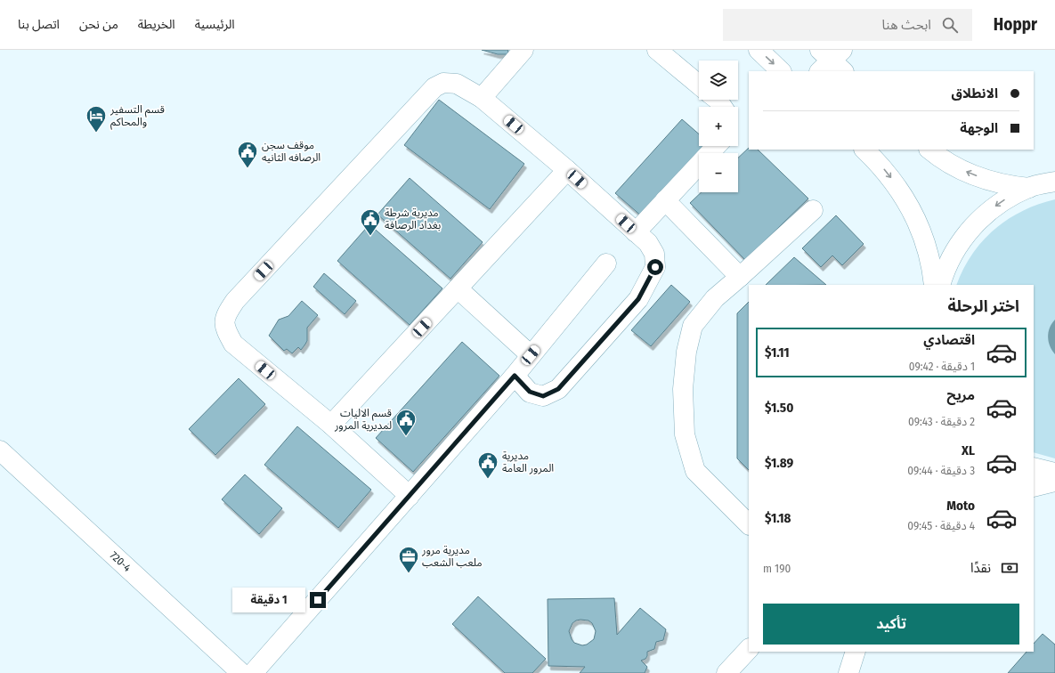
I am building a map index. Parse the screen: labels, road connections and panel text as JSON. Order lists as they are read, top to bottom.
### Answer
{
  "streets": {
    "street": ["720-4"]
  },
  "places": {
    "hotel": ["قسم التسفير والمحاكم"],
    "public building": [
      "موقف سجن الرصافه الثانيه",
      "مديرية شرطة بغداد الرصافة",
      "قسم الاليات لمديرية المرور",
      "مديرية المرور العامة"
    ],
    "office": ["مديرية مرور ملعب الشعب"]
  },
  "page": {
    "header": "Hoppr",
    "search": "ابحث هنا",
    "nav": [
      "الرئيسية",
      "الخريطة",
      "من نحن",
      "اتصل بنا"
    ],
    "map_buttons": ["+", "−"],
    "banner": ["الانطلاق", "الوجهة"],
    "heading": "اختر الرحلة",
    "list": [
      {
        "name": "اقتصادي",
        "note": "1 دقيقة · 09:42",
        "value": "$1.11"
      },
      {
        "name": "مريح",
        "note": "2 دقيقة · 09:43",
        "value": "$1.50"
      },
      {
        "name": "XL",
        "note": "3 دقيقة · 09:44",
        "value": "$1.89"
      },
      {
        "name": "Moto",
        "note": "4 دقيقة · 09:45",
        "value": "$1.18"
      }
    ],
    "pay": ["نقدًا", "190 m"],
    "bubble": "1 دقيقة",
    "buttons": "تأكيد"
  }
}
